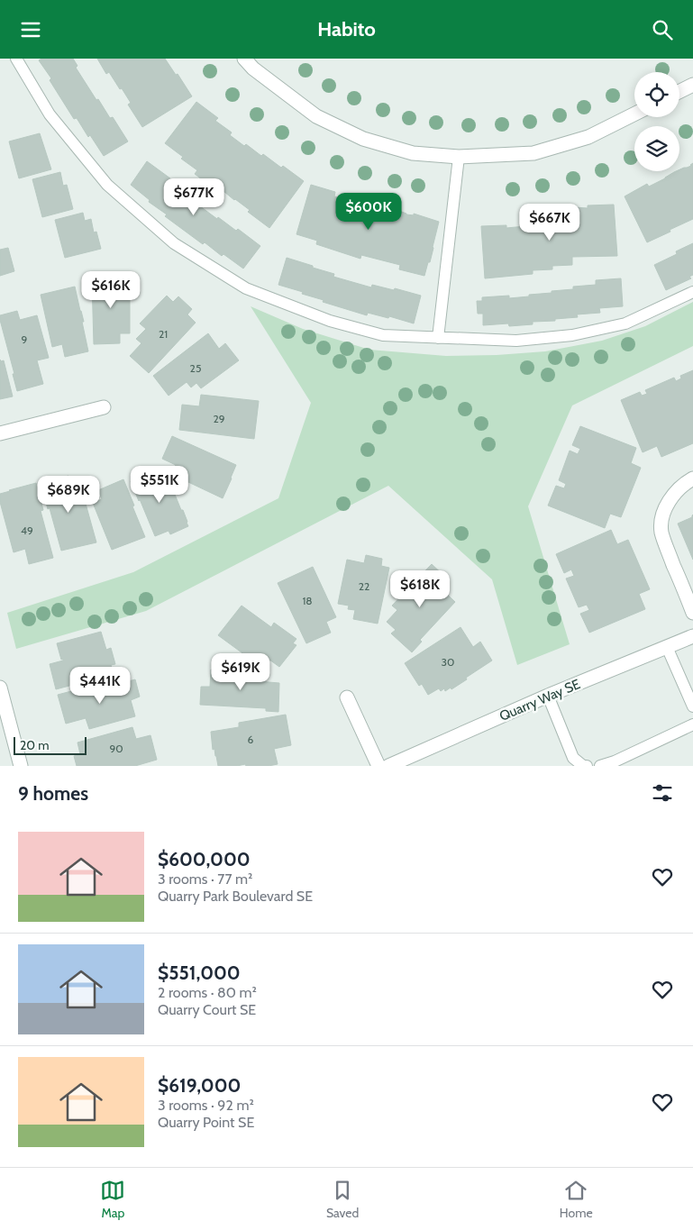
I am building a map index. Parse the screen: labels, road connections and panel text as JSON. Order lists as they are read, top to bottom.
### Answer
{
  "streets": {
    "street": ["Quarry Way SE"]
  },
  "house_numbers": [
    "21",
    "9",
    "25",
    "29",
    "49",
    "22",
    "18",
    "30",
    "6",
    "90"
  ],
  "scale_bar": "20 m",
  "page": {
    "header": "Habito",
    "price": [
      "$677K",
      "$600K",
      "$667K",
      "$616K",
      "$551K",
      "$689K",
      "$618K",
      "$619K",
      "$441K"
    ],
    "scale": "20 m",
    "heading": "9 homes",
    "list": [
      {
        "name": "$600,000",
        "note": "3 rooms · 77 m² · Quarry Park Boulevard SE"
      },
      {
        "name": "$551,000",
        "note": "2 rooms · 80 m² · Quarry Court SE"
      },
      {
        "name": "$619,000",
        "note": "3 rooms · 92 m² · Quarry Point SE"
      }
    ],
    "tabs": ["Map", "Saved", "Home"]
  }
}
